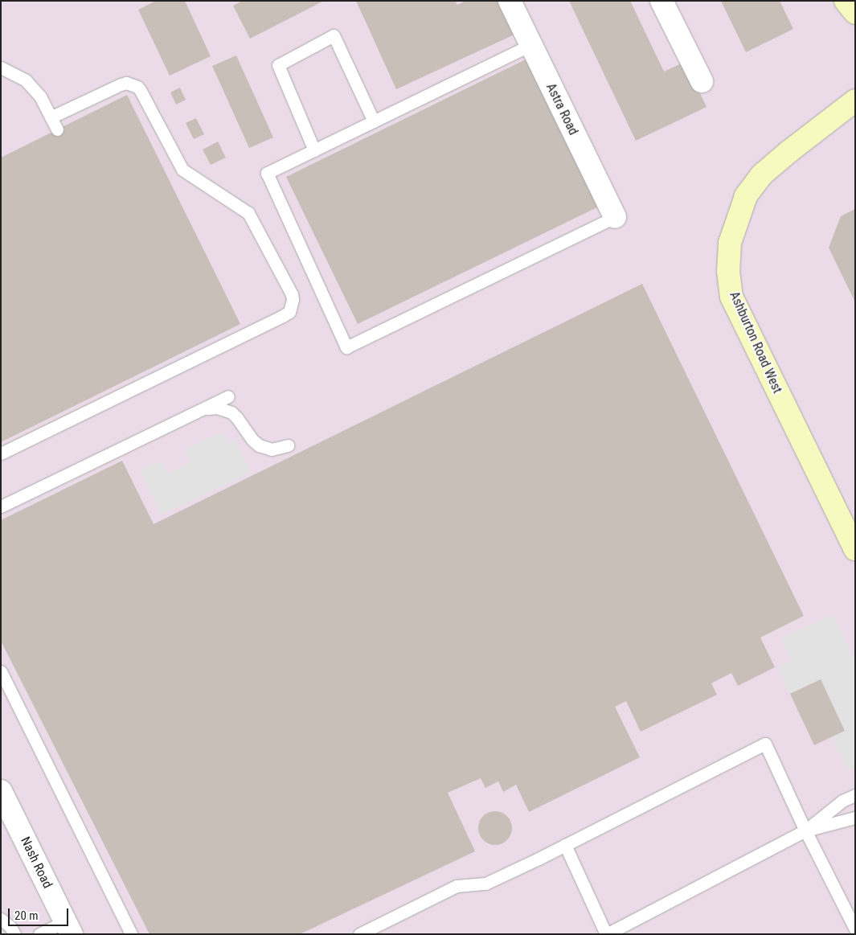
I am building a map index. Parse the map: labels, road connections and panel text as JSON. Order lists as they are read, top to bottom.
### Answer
{
  "streets": {
    "main road": ["Ashburton Road West"],
    "street": ["Astra Road", "Nash Road"]
  },
  "scale_bar": "20 m"
}
